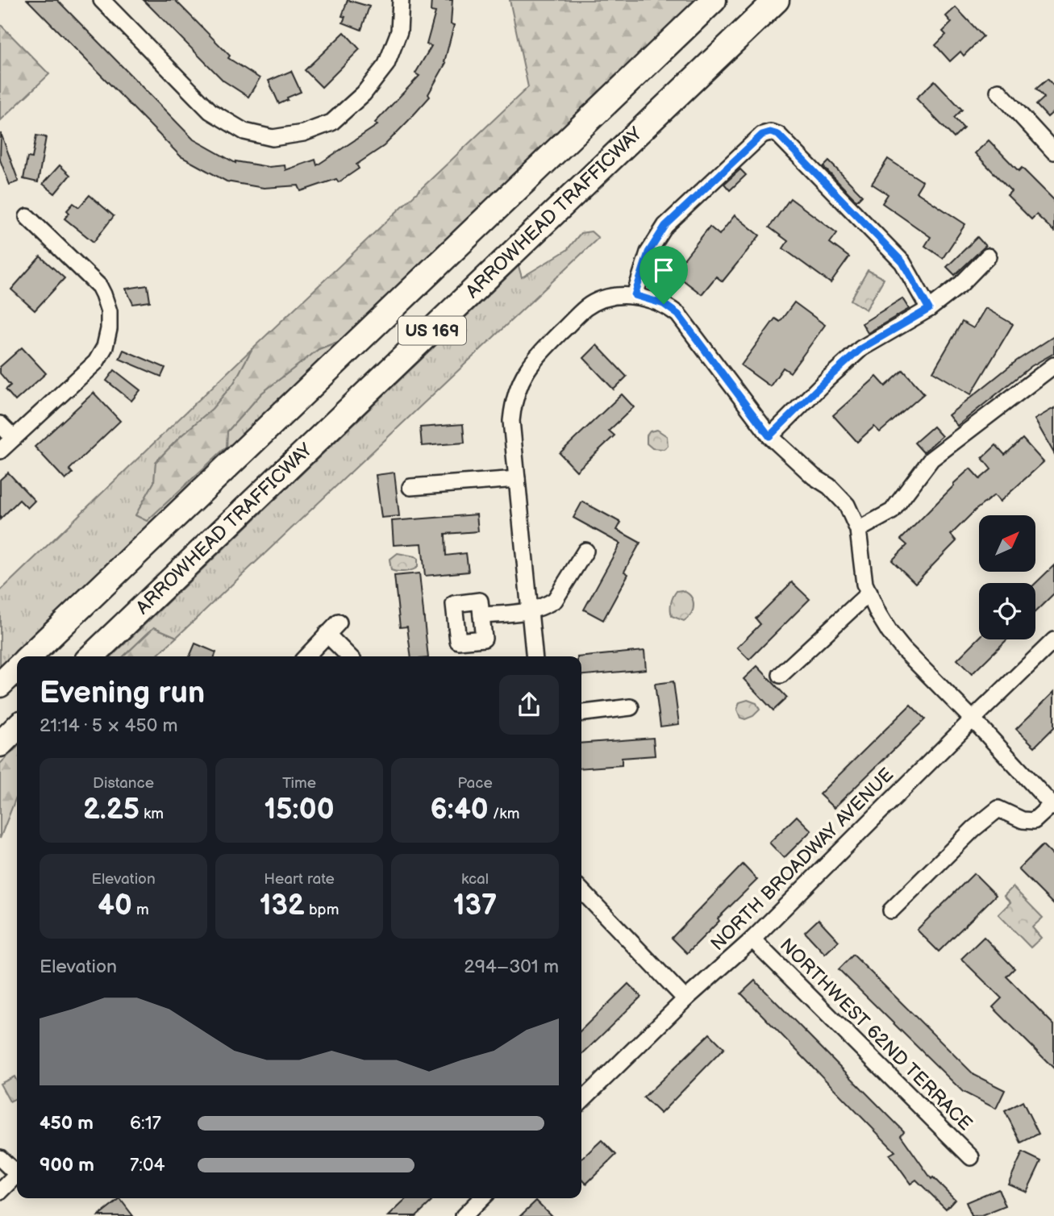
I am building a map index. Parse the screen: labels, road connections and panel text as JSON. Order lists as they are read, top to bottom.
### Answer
{
  "streets": {
    "highway": ["ARROWHEAD TRAFFICWAY", "US 169"],
    "street": ["NORTH BROADWAY AVENUE", "NORTHWEST 62ND TERRACE"]
  },
  "crossings": [
    ["NORTH BROADWAY AVENUE", "NORTHWEST 62ND TERRACE"]
  ],
  "north": "top right",
  "page": {
    "heading": ["Evening run", "21:14 · 5 × 450 m"],
    "stats": [
      ["Distance", "2.25 km"],
      ["Time", "15:00"],
      ["Pace", "6:40 /km"],
      ["Elevation", "40 m"],
      ["Heart rate", "132 bpm"],
      ["kcal", "137"]
    ],
    "chart": ["Elevation", "294–301 m"],
    "list": [
      {
        "name": "450 m",
        "note": "6:17"
      },
      {
        "name": "900 m",
        "note": "7:04"
      }
    ]
  }
}
